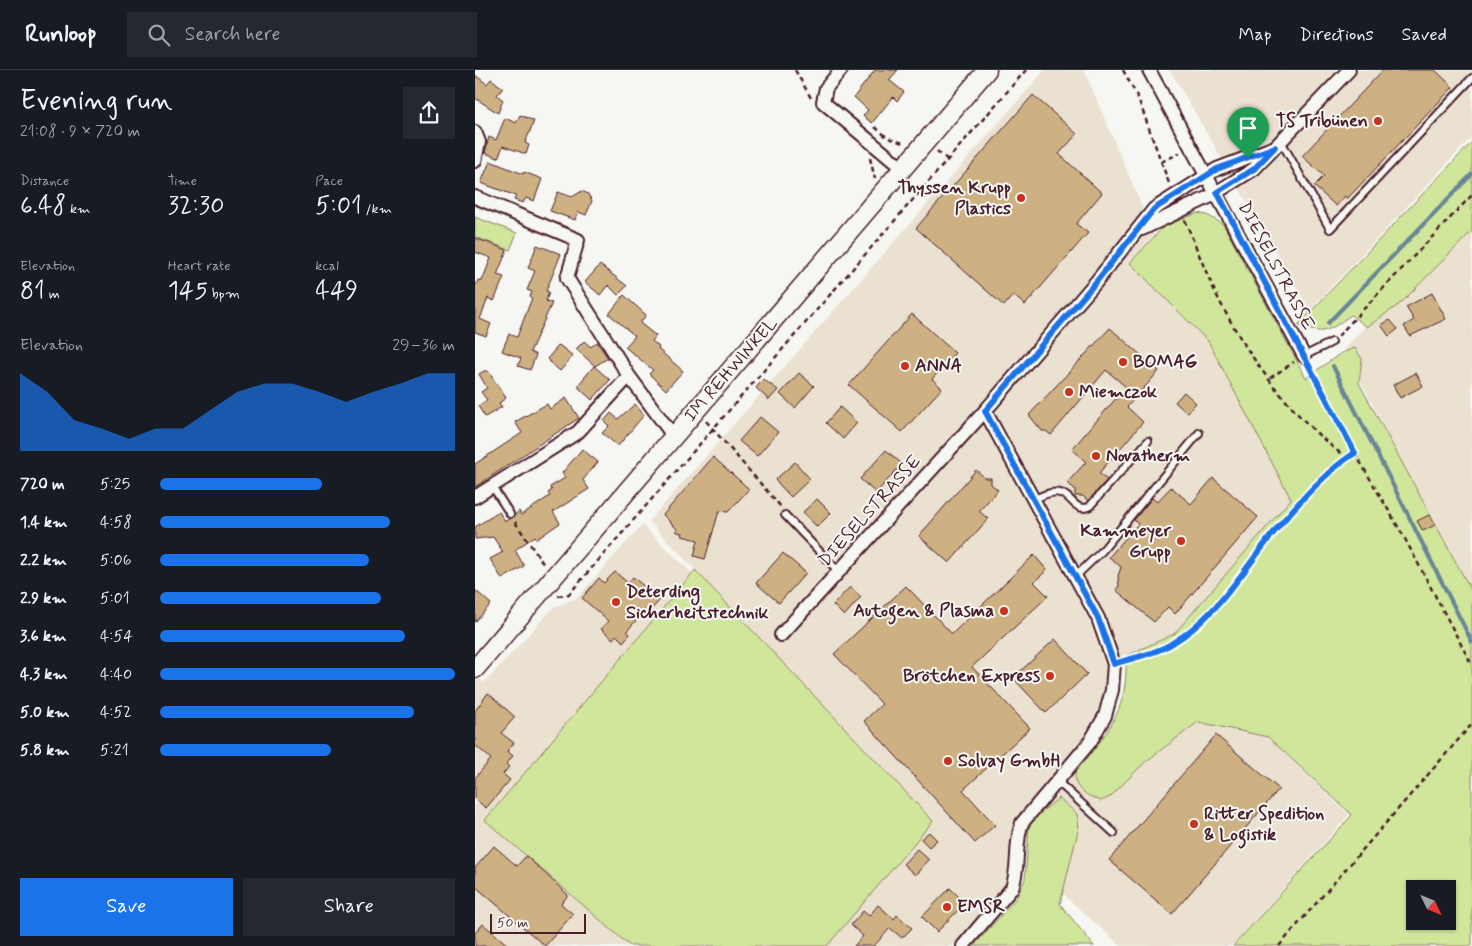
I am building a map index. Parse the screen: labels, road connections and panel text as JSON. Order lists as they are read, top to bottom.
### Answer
{
  "streets": {
    "street": ["DIESELSTRASSE", "IM REHWINKEL"]
  },
  "places": [
    "TS Tribünen",
    "Thyssen Krupp Plastics",
    "BOMAG",
    "ANNA",
    "Miemczok",
    "Novatherm",
    "Kammeyer Grupp",
    "Deterding Sicherheitstechnik",
    "Autogen & Plasma",
    "Brötchen Express",
    "Solvay GmbH",
    "Ritter Spedition & Logistik",
    "EMSR"
  ],
  "scale_bar": "50 m",
  "north": "bottom right",
  "page": {
    "header": "Runloop",
    "search": "Search here",
    "nav": ["Map", "Directions", "Saved"],
    "heading": ["Evening run", "21:08 · 9 × 720 m"],
    "stats": [
      ["Distance", "6.48 km"],
      ["Time", "32:30"],
      ["Pace", "5:01 /km"],
      ["Elevation", "81 m"],
      ["Heart rate", "145 bpm"],
      ["kcal", "449"]
    ],
    "chart": ["Elevation", "29–36 m"],
    "list": [
      {
        "name": "720 m",
        "note": "5:25"
      },
      {
        "name": "1.4 km",
        "note": "4:58"
      },
      {
        "name": "2.2 km",
        "note": "5:06"
      },
      {
        "name": "2.9 km",
        "note": "5:01"
      },
      {
        "name": "3.6 km",
        "note": "4:54"
      },
      {
        "name": "4.3 km",
        "note": "4:40"
      },
      {
        "name": "5.0 km",
        "note": "4:52"
      },
      {
        "name": "5.8 km",
        "note": "5:21"
      }
    ],
    "buttons": ["Save", "Share"],
    "scale": "50 m"
  }
}
